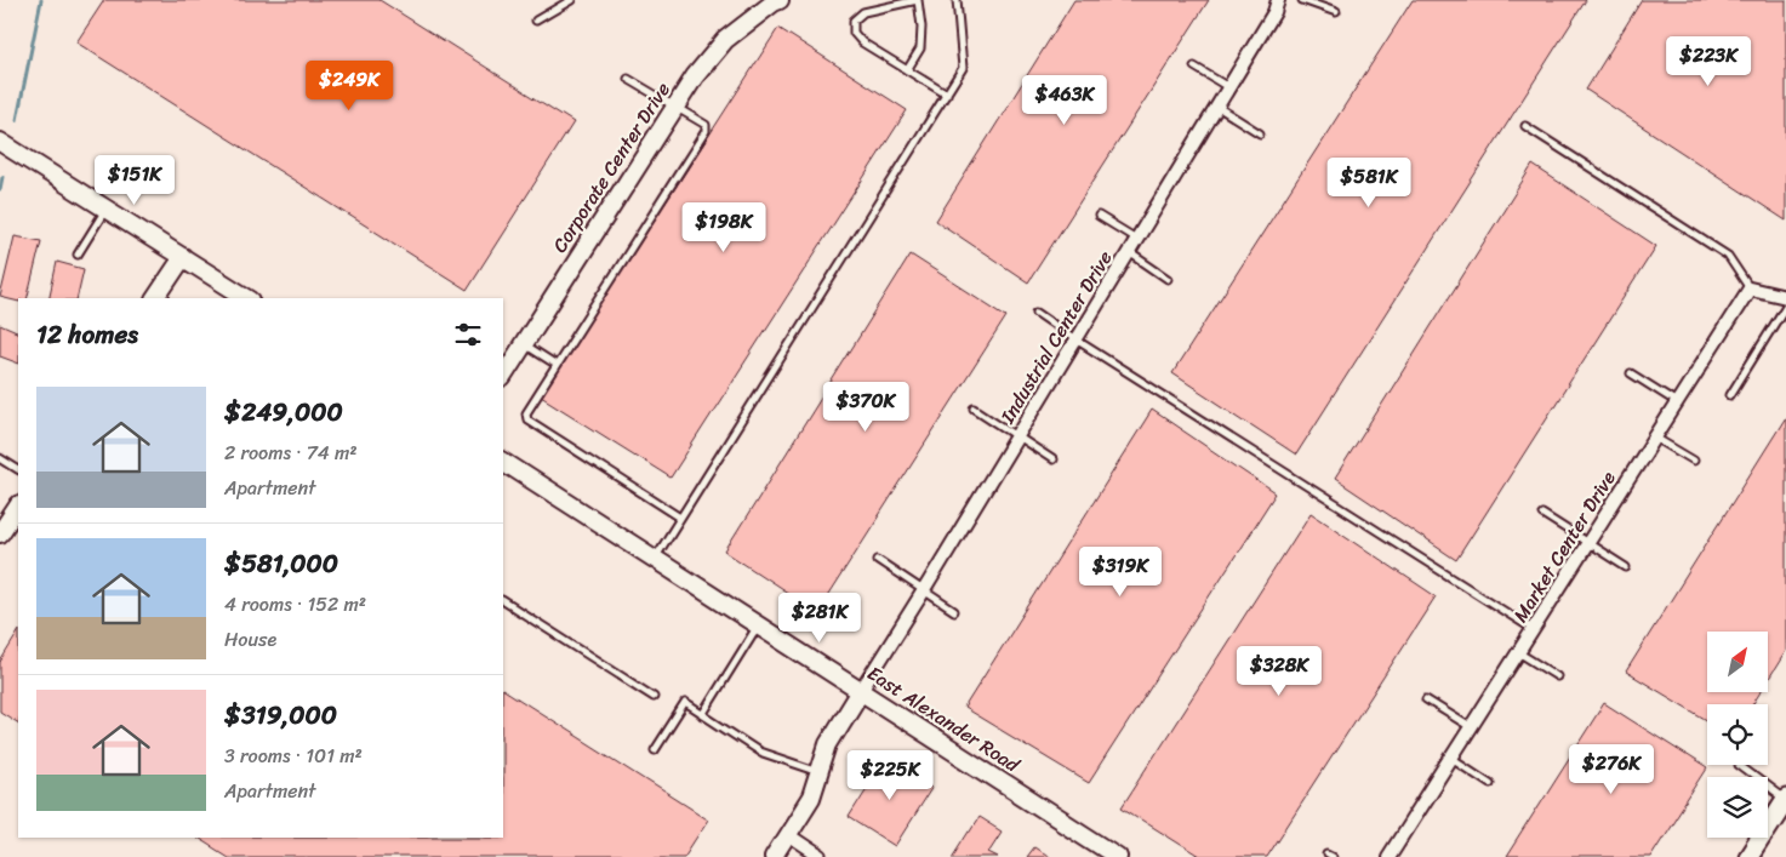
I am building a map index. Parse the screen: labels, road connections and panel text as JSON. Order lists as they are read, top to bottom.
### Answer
{
  "streets": {
    "street": [
      "Corporate Center Drive",
      "Industrial Center Drive",
      "Market Center Drive",
      "East Alexander Road"
    ]
  },
  "crossings": [
    ["Industrial Center Drive", "East Alexander Road"]
  ],
  "north": "top right",
  "page": {
    "price": [
      "$223K",
      "$249K",
      "$463K",
      "$151K",
      "$581K",
      "$198K",
      "$370K",
      "$319K",
      "$281K",
      "$328K",
      "$276K",
      "$225K"
    ],
    "heading": "12 homes",
    "list": [
      {
        "name": "$249,000",
        "note": "2 rooms · 74 m² · Apartment"
      },
      {
        "name": "$581,000",
        "note": "4 rooms · 152 m² · House"
      },
      {
        "name": "$319,000",
        "note": "3 rooms · 101 m² · Apartment"
      }
    ]
  }
}
